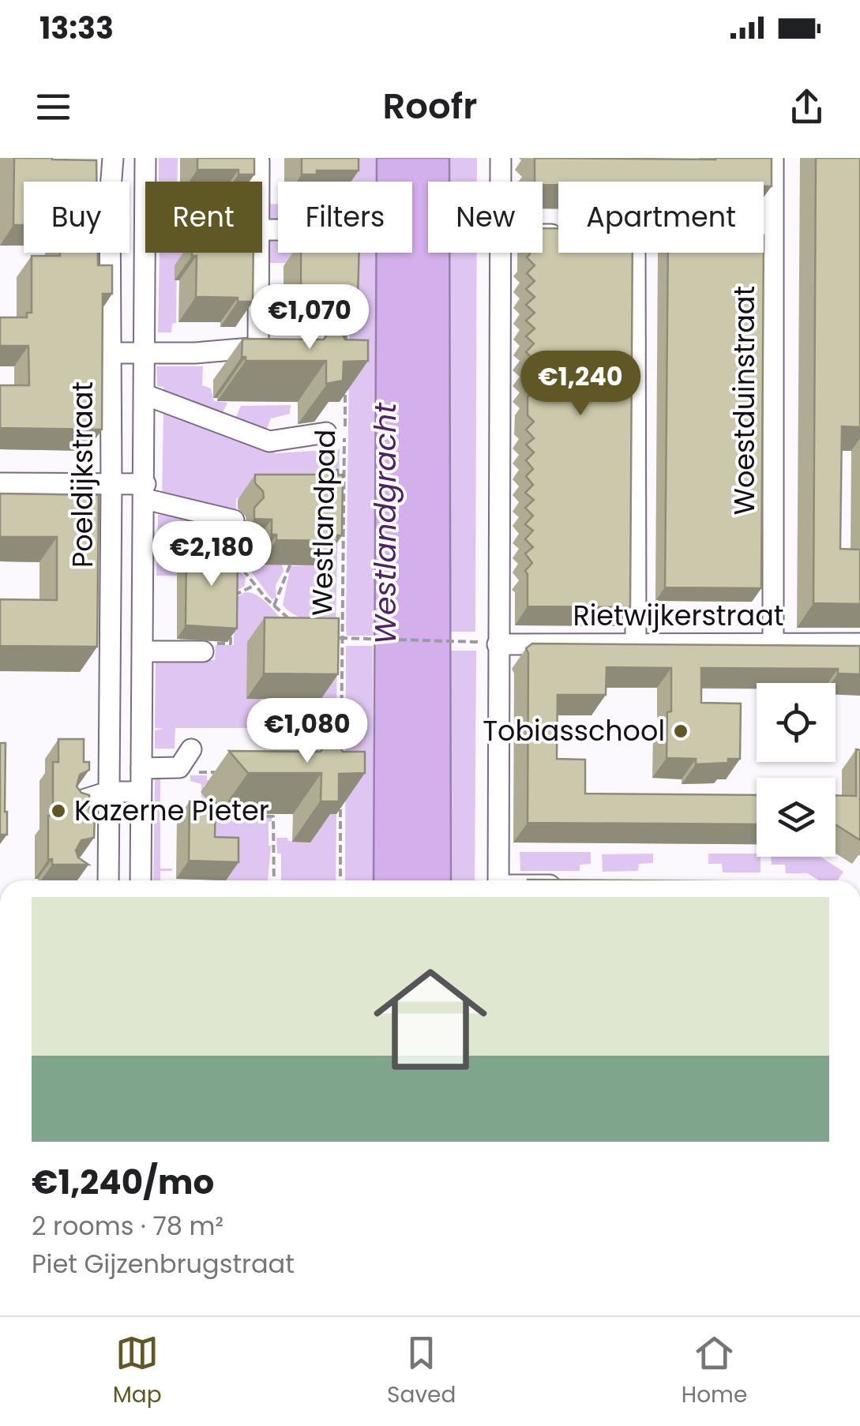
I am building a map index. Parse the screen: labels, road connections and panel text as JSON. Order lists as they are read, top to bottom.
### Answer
{
  "streets": {
    "street": ["Woestduinstraat", "Poeldijkstraat", "Rietwijkerstraat"],
    "path": ["Westlandpad"]
  },
  "crossings": [
    ["Woestduinstraat", "Rietwijkerstraat"]
  ],
  "water": ["Westlandgracht"],
  "places": ["Tobiasschool", "Kazerne Pieter"],
  "page": {
    "status": "13:33",
    "header": "Roofr",
    "chip": [
      "Buy",
      "Rent",
      "Filters",
      "New",
      "Apartment"
    ],
    "price": [
      "€1,070",
      "€1,240",
      "€2,180",
      "€1,080"
    ],
    "list": [
      {
        "name": "€1,240/mo",
        "note": "2 rooms · 78 m² · Piet Gijzenbrugstraat"
      }
    ],
    "tabs": ["Map", "Saved", "Home"]
  }
}
